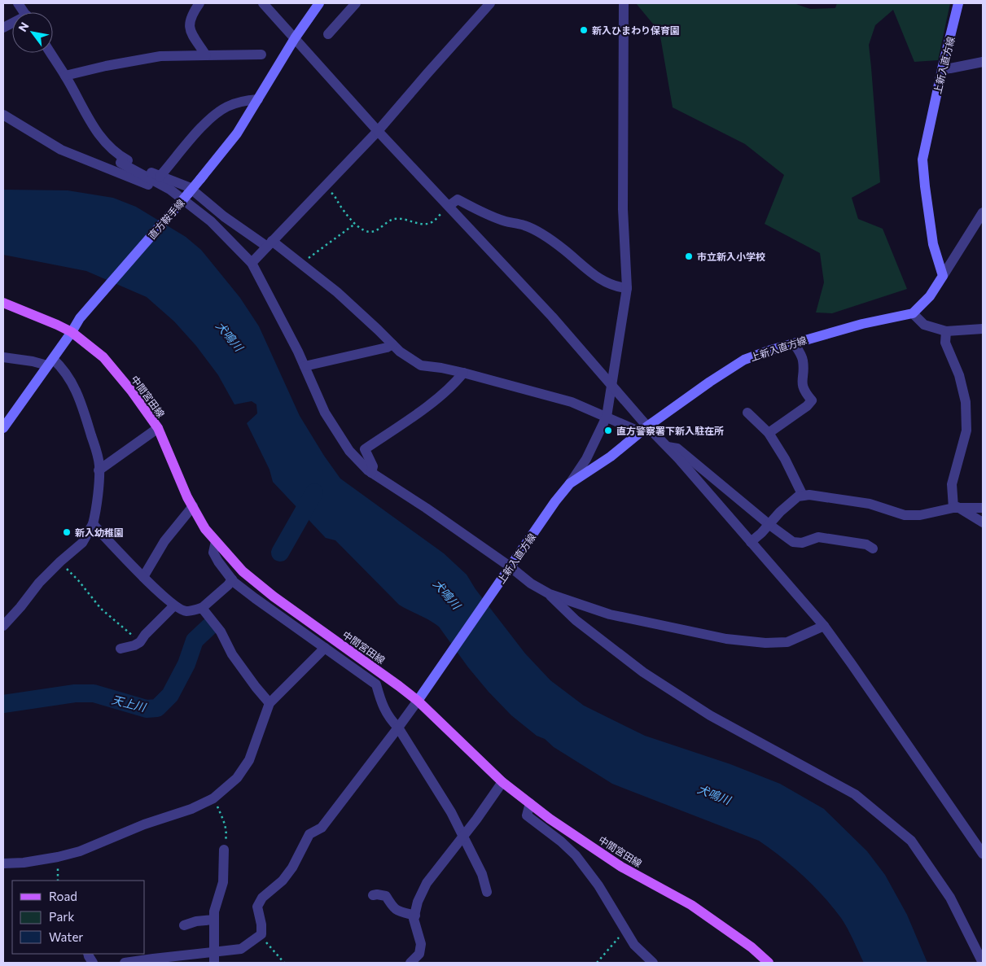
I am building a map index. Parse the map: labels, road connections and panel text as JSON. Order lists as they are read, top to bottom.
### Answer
{
  "streets": {
    "main road": ["上新入直方線", "直方鞍手線", "中間宮田線"]
  },
  "crossings": [
    ["上新入直方線", "中間宮田線"],
    ["直方鞍手線", "中間宮田線"]
  ],
  "water": ["犬鳴川", "天上川"],
  "places": [
    "新入ひまわり保育園",
    "市立新入小学校",
    "直方警察署下新入駐在所",
    "新入幼稚園"
  ],
  "legend": ["Road", "Park", "Water"],
  "north": "top left"
}
